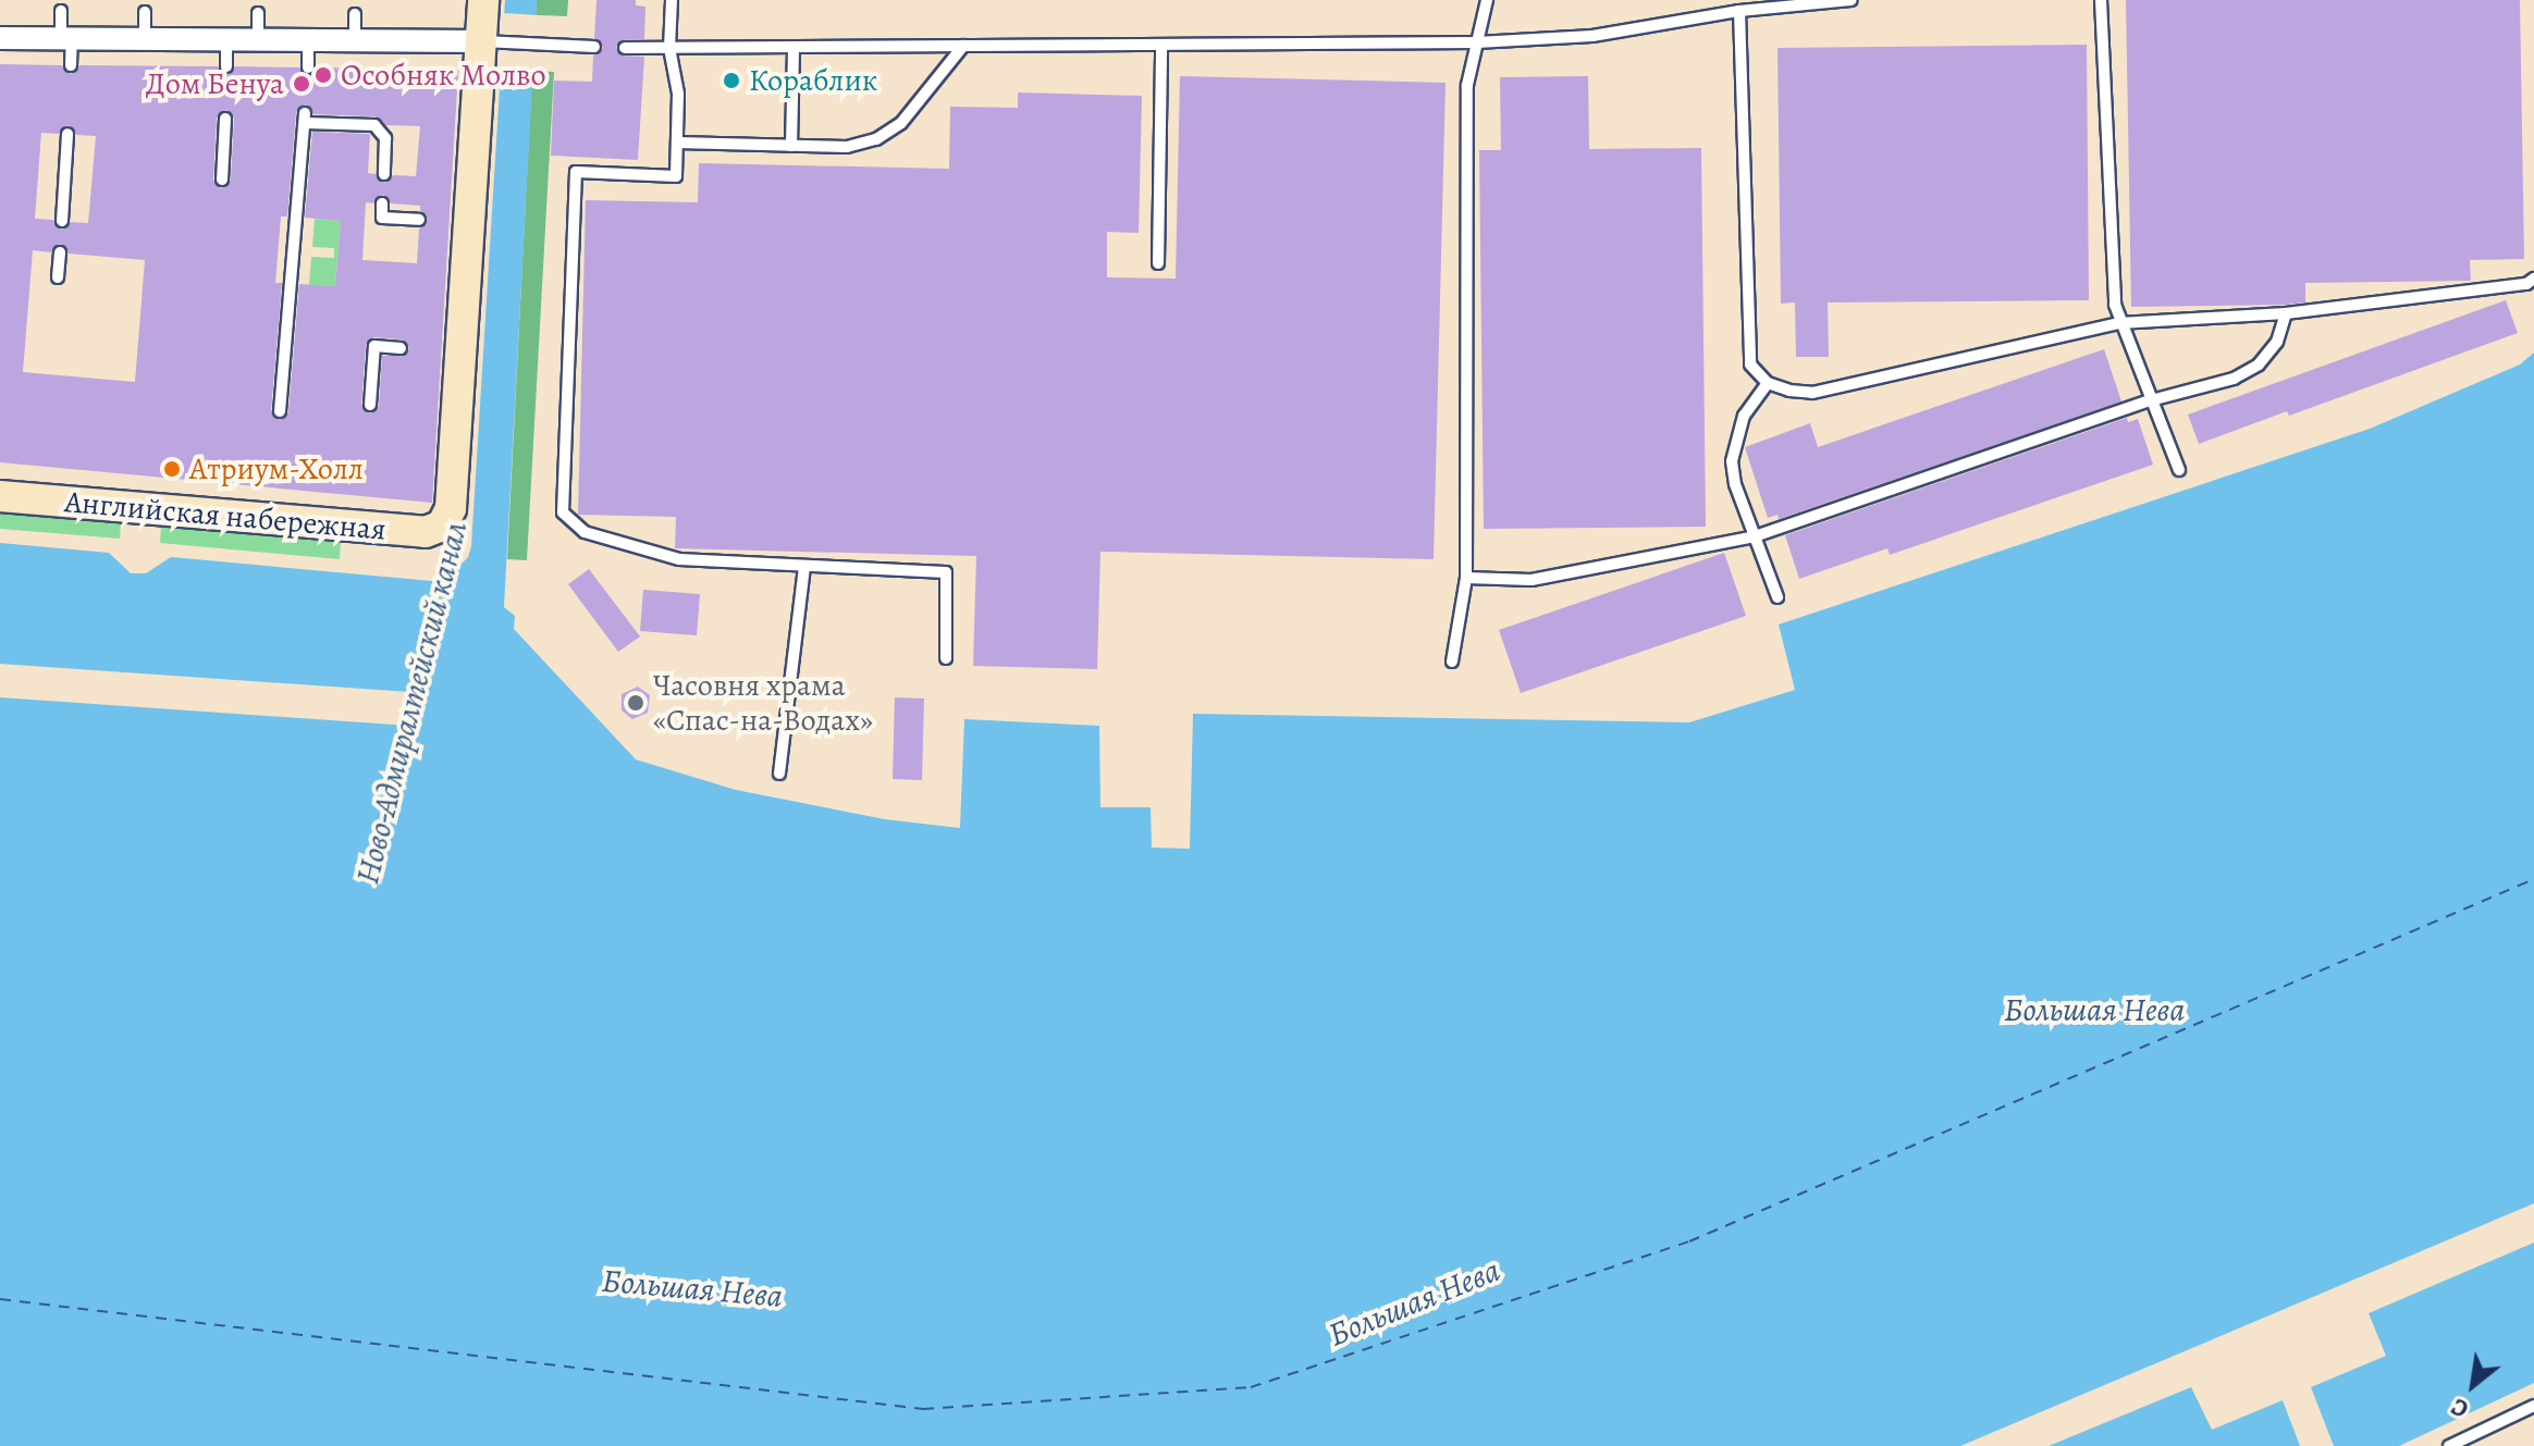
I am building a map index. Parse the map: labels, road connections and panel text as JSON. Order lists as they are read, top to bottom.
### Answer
{
  "streets": {
    "main road": ["Английская набережная"]
  },
  "water": ["Ново-Адмиралтейский канал", "Большая Нева"],
  "places": [
    "Особняк Молво",
    "Кораблик",
    "Дом Бенуа",
    "Атриум-Холл",
    "Часовня храма «Спас-на-Водах»"
  ],
  "north": "bottom left"
}
